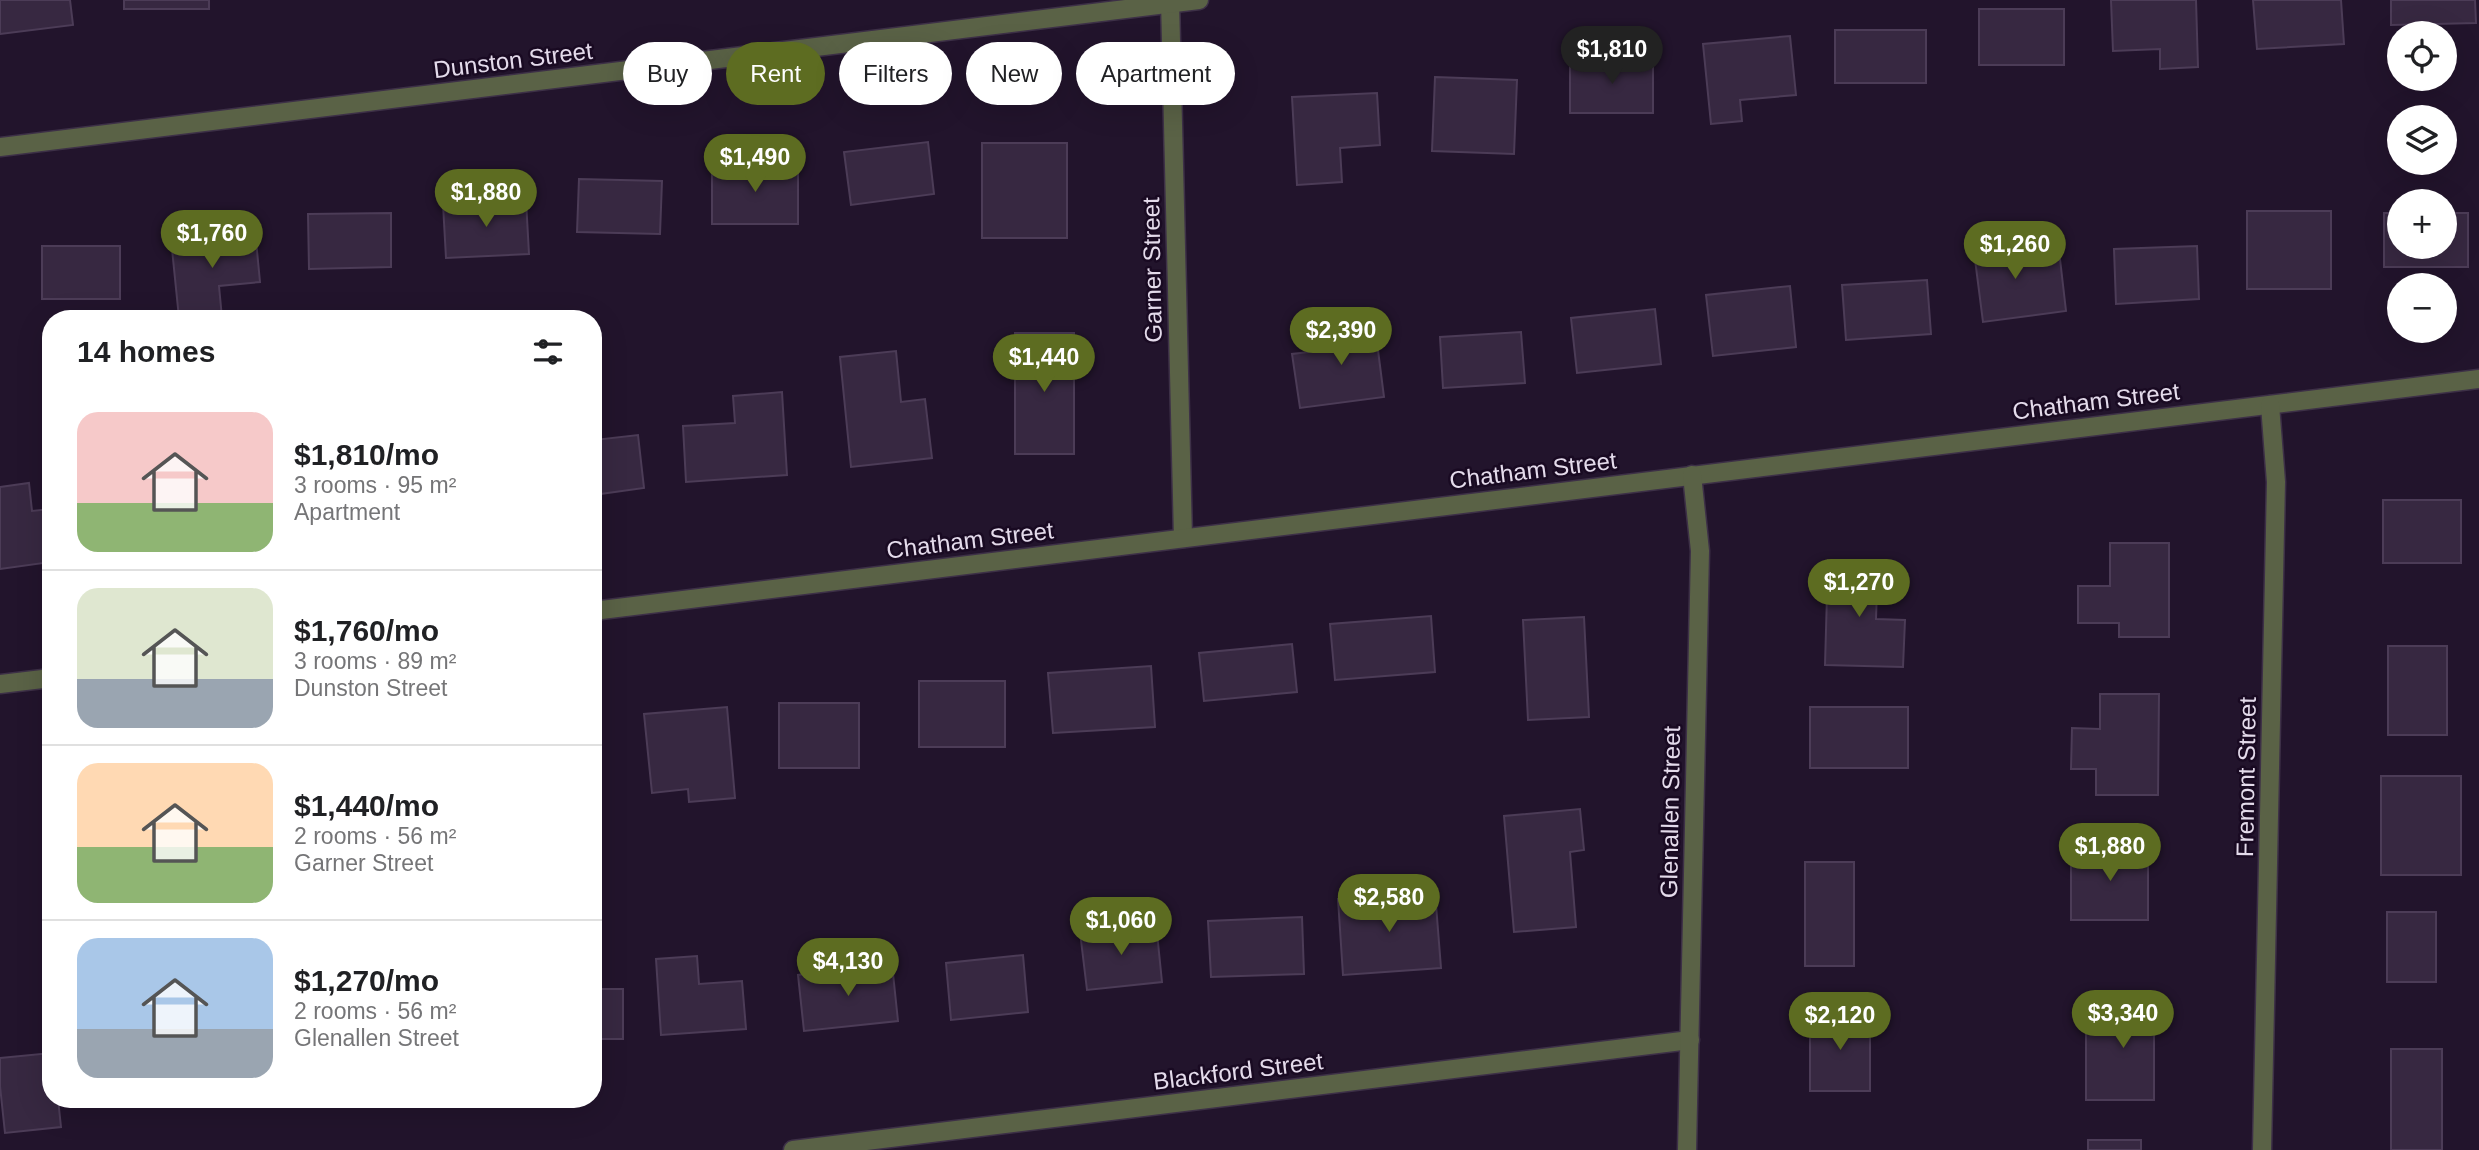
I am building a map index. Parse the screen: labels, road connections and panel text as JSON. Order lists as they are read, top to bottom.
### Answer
{
  "streets": {
    "street": [
      "Dunston Street",
      "Garner Street",
      "Chatham Street",
      "Fremont Street",
      "Glenallen Street",
      "Blackford Street"
    ]
  },
  "crossings": [
    ["Dunston Street", "Garner Street"],
    ["Garner Street", "Chatham Street"],
    ["Chatham Street", "Fremont Street"],
    ["Chatham Street", "Glenallen Street"],
    ["Glenallen Street", "Blackford Street"]
  ],
  "page": {
    "map_buttons": ["+", "−"],
    "price": [
      "$1,810",
      "$1,490",
      "$1,880",
      "$1,760",
      "$1,260",
      "$2,390",
      "$1,440",
      "$1,270",
      "$1,880",
      "$2,580",
      "$1,060",
      "$4,130",
      "$3,340",
      "$2,120"
    ],
    "chip": [
      "Buy",
      "Rent",
      "Filters",
      "New",
      "Apartment"
    ],
    "heading": "14 homes",
    "list": [
      {
        "name": "$1,810/mo",
        "note": "3 rooms · 95 m² · Apartment"
      },
      {
        "name": "$1,760/mo",
        "note": "3 rooms · 89 m² · Dunston Street"
      },
      {
        "name": "$1,440/mo",
        "note": "2 rooms · 56 m² · Garner Street"
      },
      {
        "name": "$1,270/mo",
        "note": "2 rooms · 56 m² · Glenallen Street"
      }
    ]
  }
}
